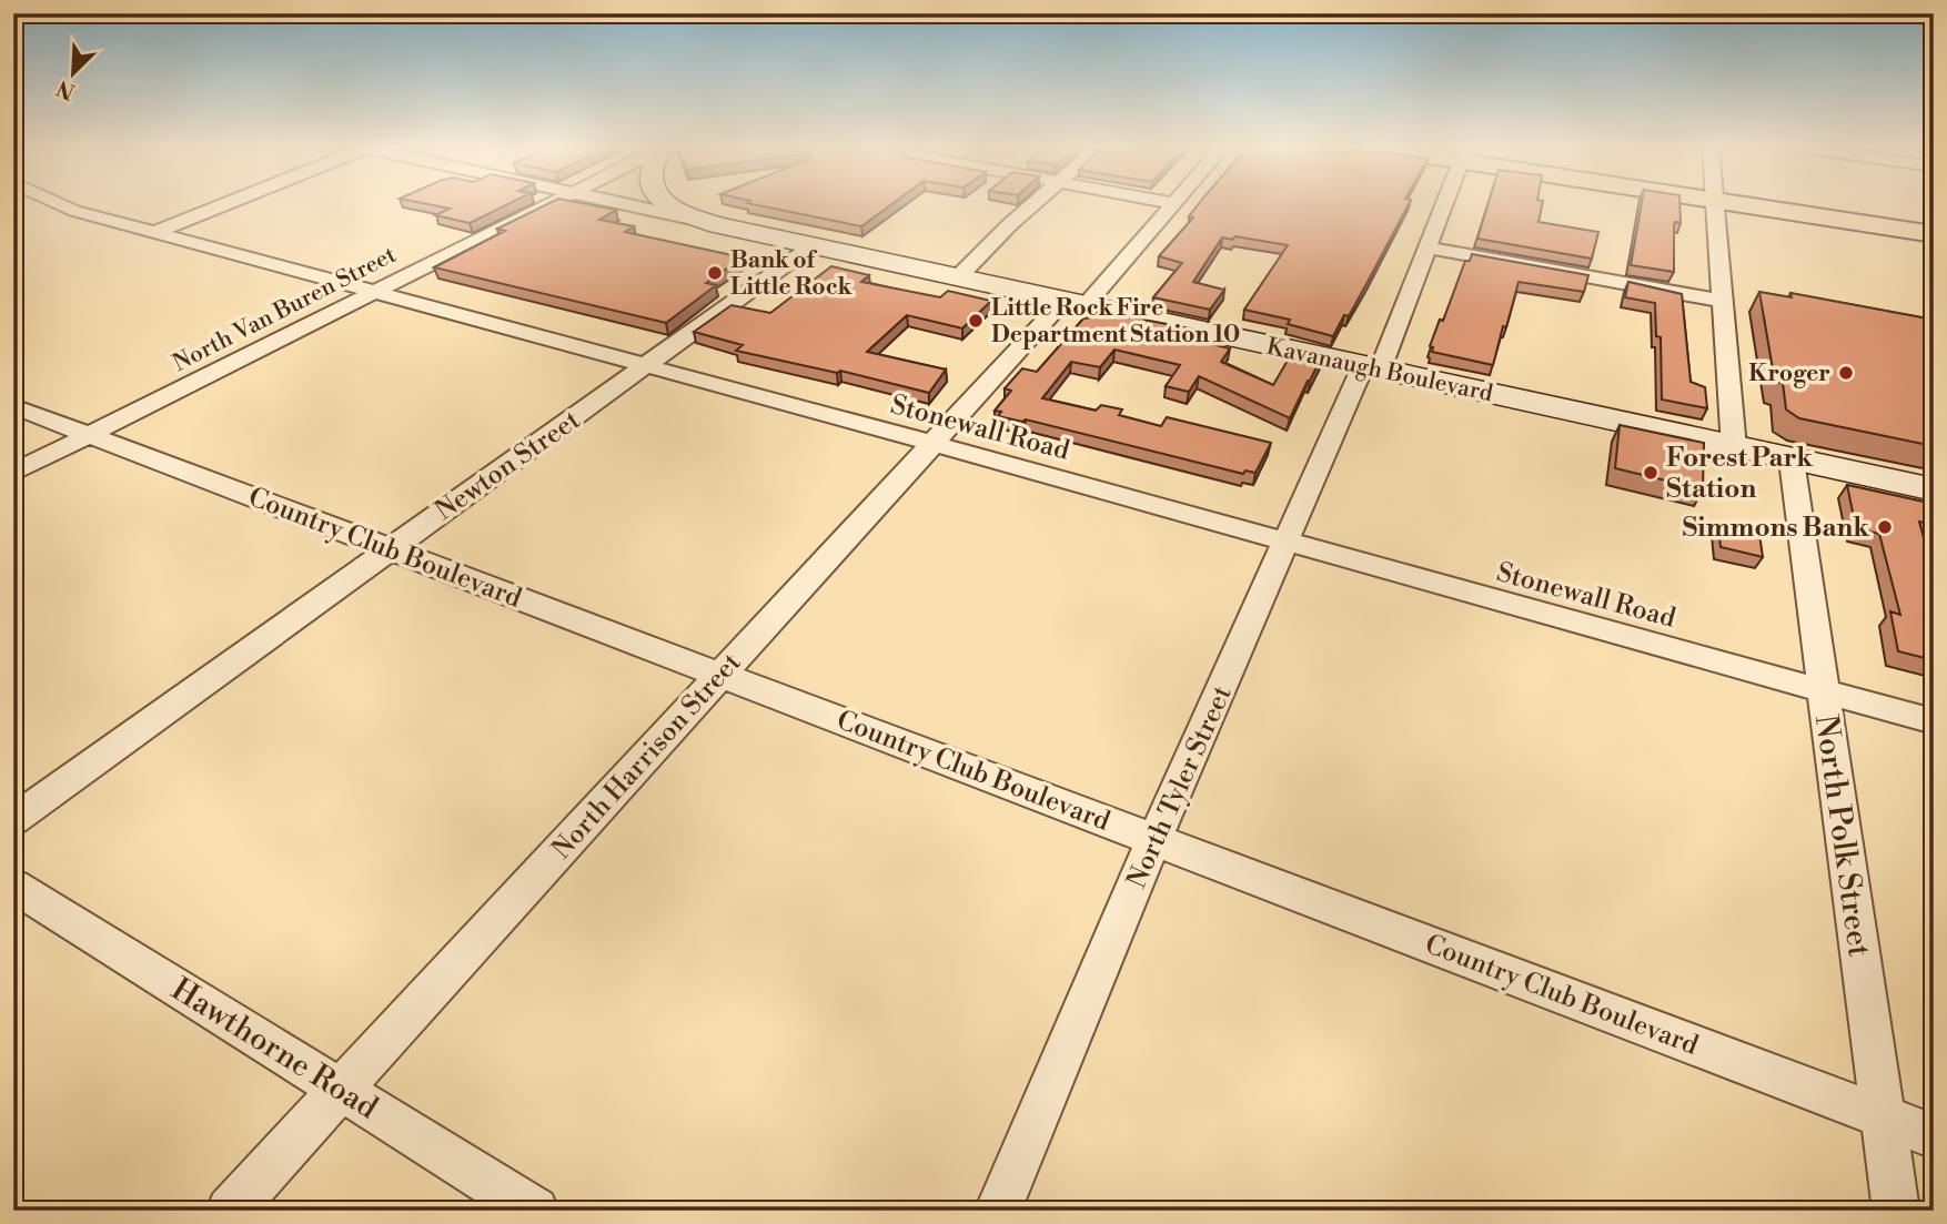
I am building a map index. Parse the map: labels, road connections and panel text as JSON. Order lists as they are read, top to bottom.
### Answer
{
  "streets": {
    "street": [
      "North Van Buren Street",
      "Kavanaugh Boulevard",
      "Stonewall Road",
      "Newton Street",
      "Country Club Boulevard",
      "North Harrison Street",
      "North Tyler Street",
      "North Polk Street",
      "Hawthorne Road"
    ]
  },
  "crossings": [
    ["North Van Buren Street", "Stonewall Road"],
    ["North Van Buren Street", "Country Club Boulevard"],
    ["Kavanaugh Boulevard", "Newton Street"],
    ["Kavanaugh Boulevard", "North Harrison Street"],
    ["Kavanaugh Boulevard", "North Tyler Street"],
    ["Kavanaugh Boulevard", "North Polk Street"],
    ["Stonewall Road", "Newton Street"],
    ["Stonewall Road", "North Harrison Street"],
    ["Stonewall Road", "North Tyler Street"],
    ["Stonewall Road", "North Polk Street"],
    ["Newton Street", "Country Club Boulevard"],
    ["Country Club Boulevard", "North Harrison Street"],
    ["Country Club Boulevard", "North Tyler Street"],
    ["Country Club Boulevard", "North Polk Street"],
    ["North Harrison Street", "Hawthorne Road"]
  ],
  "places": [
    "Bank of Little Rock",
    "Little Rock Fire Department Station 10",
    "Kroger",
    "Forest Park Station",
    "Simmons Bank"
  ],
  "north": "bottom left"
}
